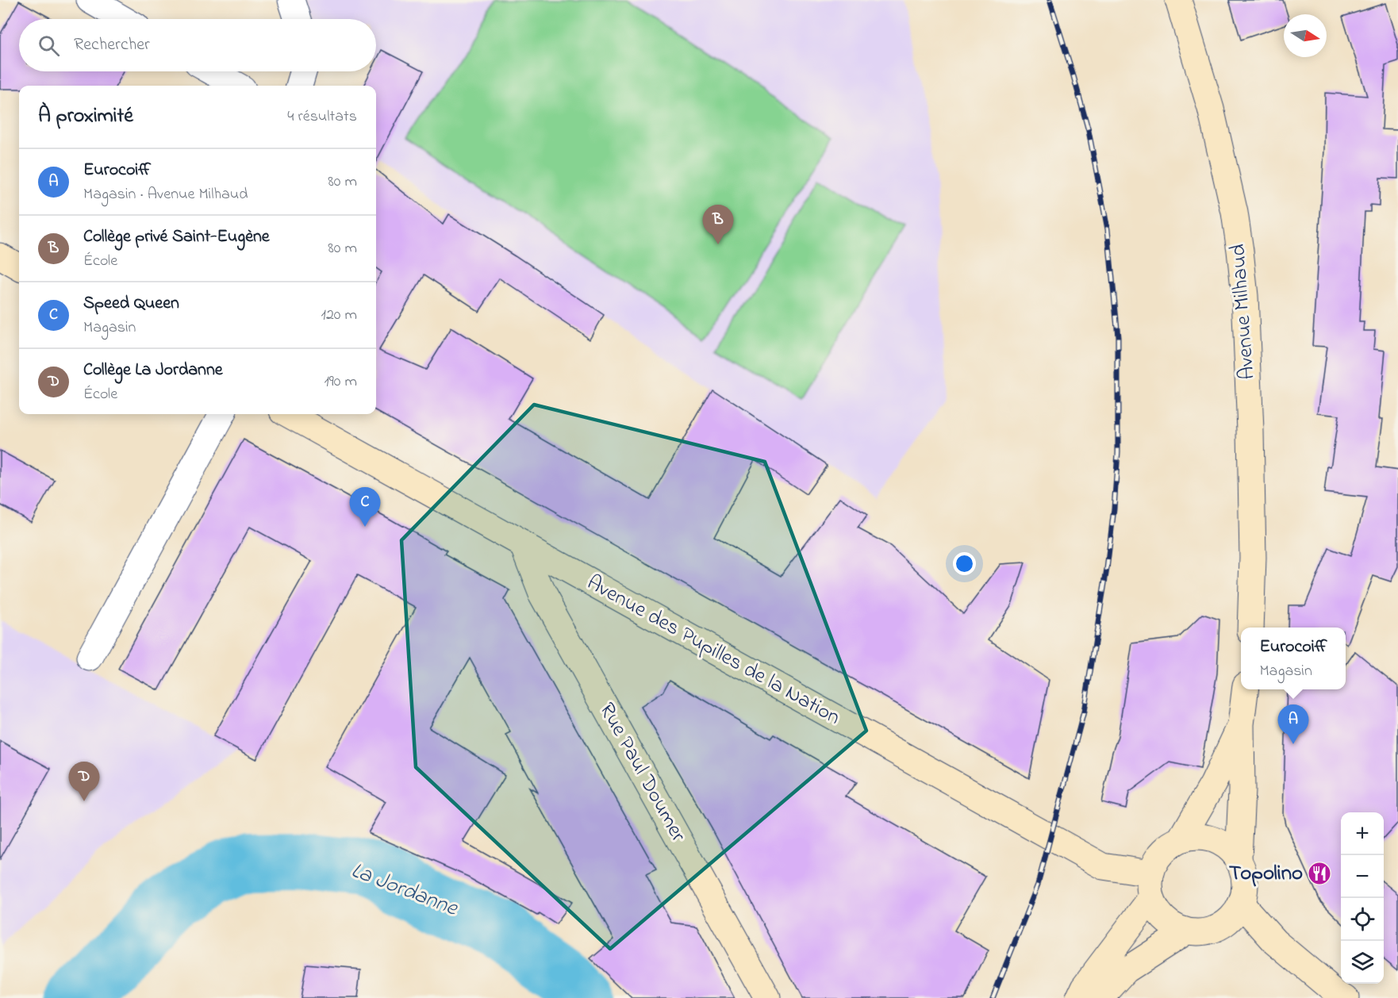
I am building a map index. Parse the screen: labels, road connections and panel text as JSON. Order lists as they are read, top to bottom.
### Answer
{
  "streets": {
    "main road": ["Avenue Milhaud", "Avenue des Pupilles de la Nation", "Rue Paul Doumer"]
  },
  "crossings": [
    ["Avenue des Pupilles de la Nation", "Rue Paul Doumer"]
  ],
  "water": ["La Jordanne"],
  "places": {
    "restaurant": ["Topolino"]
  },
  "north": "right",
  "page": {
    "search": "Rechercher",
    "heading": ["À proximité", "4 résultats"],
    "list": [
      {
        "mark": "A",
        "name": "Eurocoiff",
        "note": "Magasin · Avenue Milhaud",
        "value": "80 m"
      },
      {
        "mark": "B",
        "name": "Collège privé Saint-Eugène",
        "note": "École",
        "value": "80 m"
      },
      {
        "mark": "C",
        "name": "Speed Queen",
        "note": "Magasin",
        "value": "120 m"
      },
      {
        "mark": "D",
        "name": "Collège La Jordanne",
        "note": "École",
        "value": "190 m"
      }
    ],
    "pins": [
      "B",
      "C",
      "A",
      "D"
    ],
    "popup": ["Eurocoiff", "Magasin"],
    "map_buttons": ["+", "−"]
  }
}
